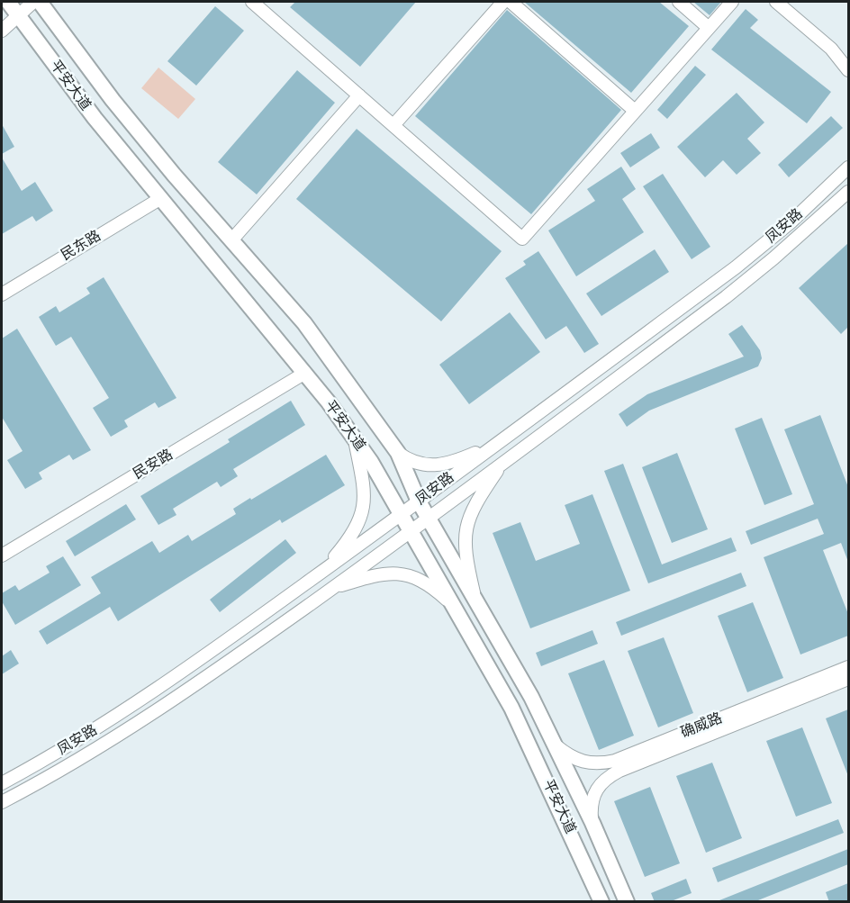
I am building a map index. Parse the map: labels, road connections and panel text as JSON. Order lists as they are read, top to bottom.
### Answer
{
  "streets": {
    "main road": ["平安大道"],
    "street": [
      "凤安路",
      "民东路",
      "民安路",
      "确威路"
    ]
  },
  "crossings": [
    ["平安大道", "凤安路"],
    ["平安大道", "民东路"],
    ["平安大道", "民安路"],
    ["平安大道", "确威路"]
  ]
}
